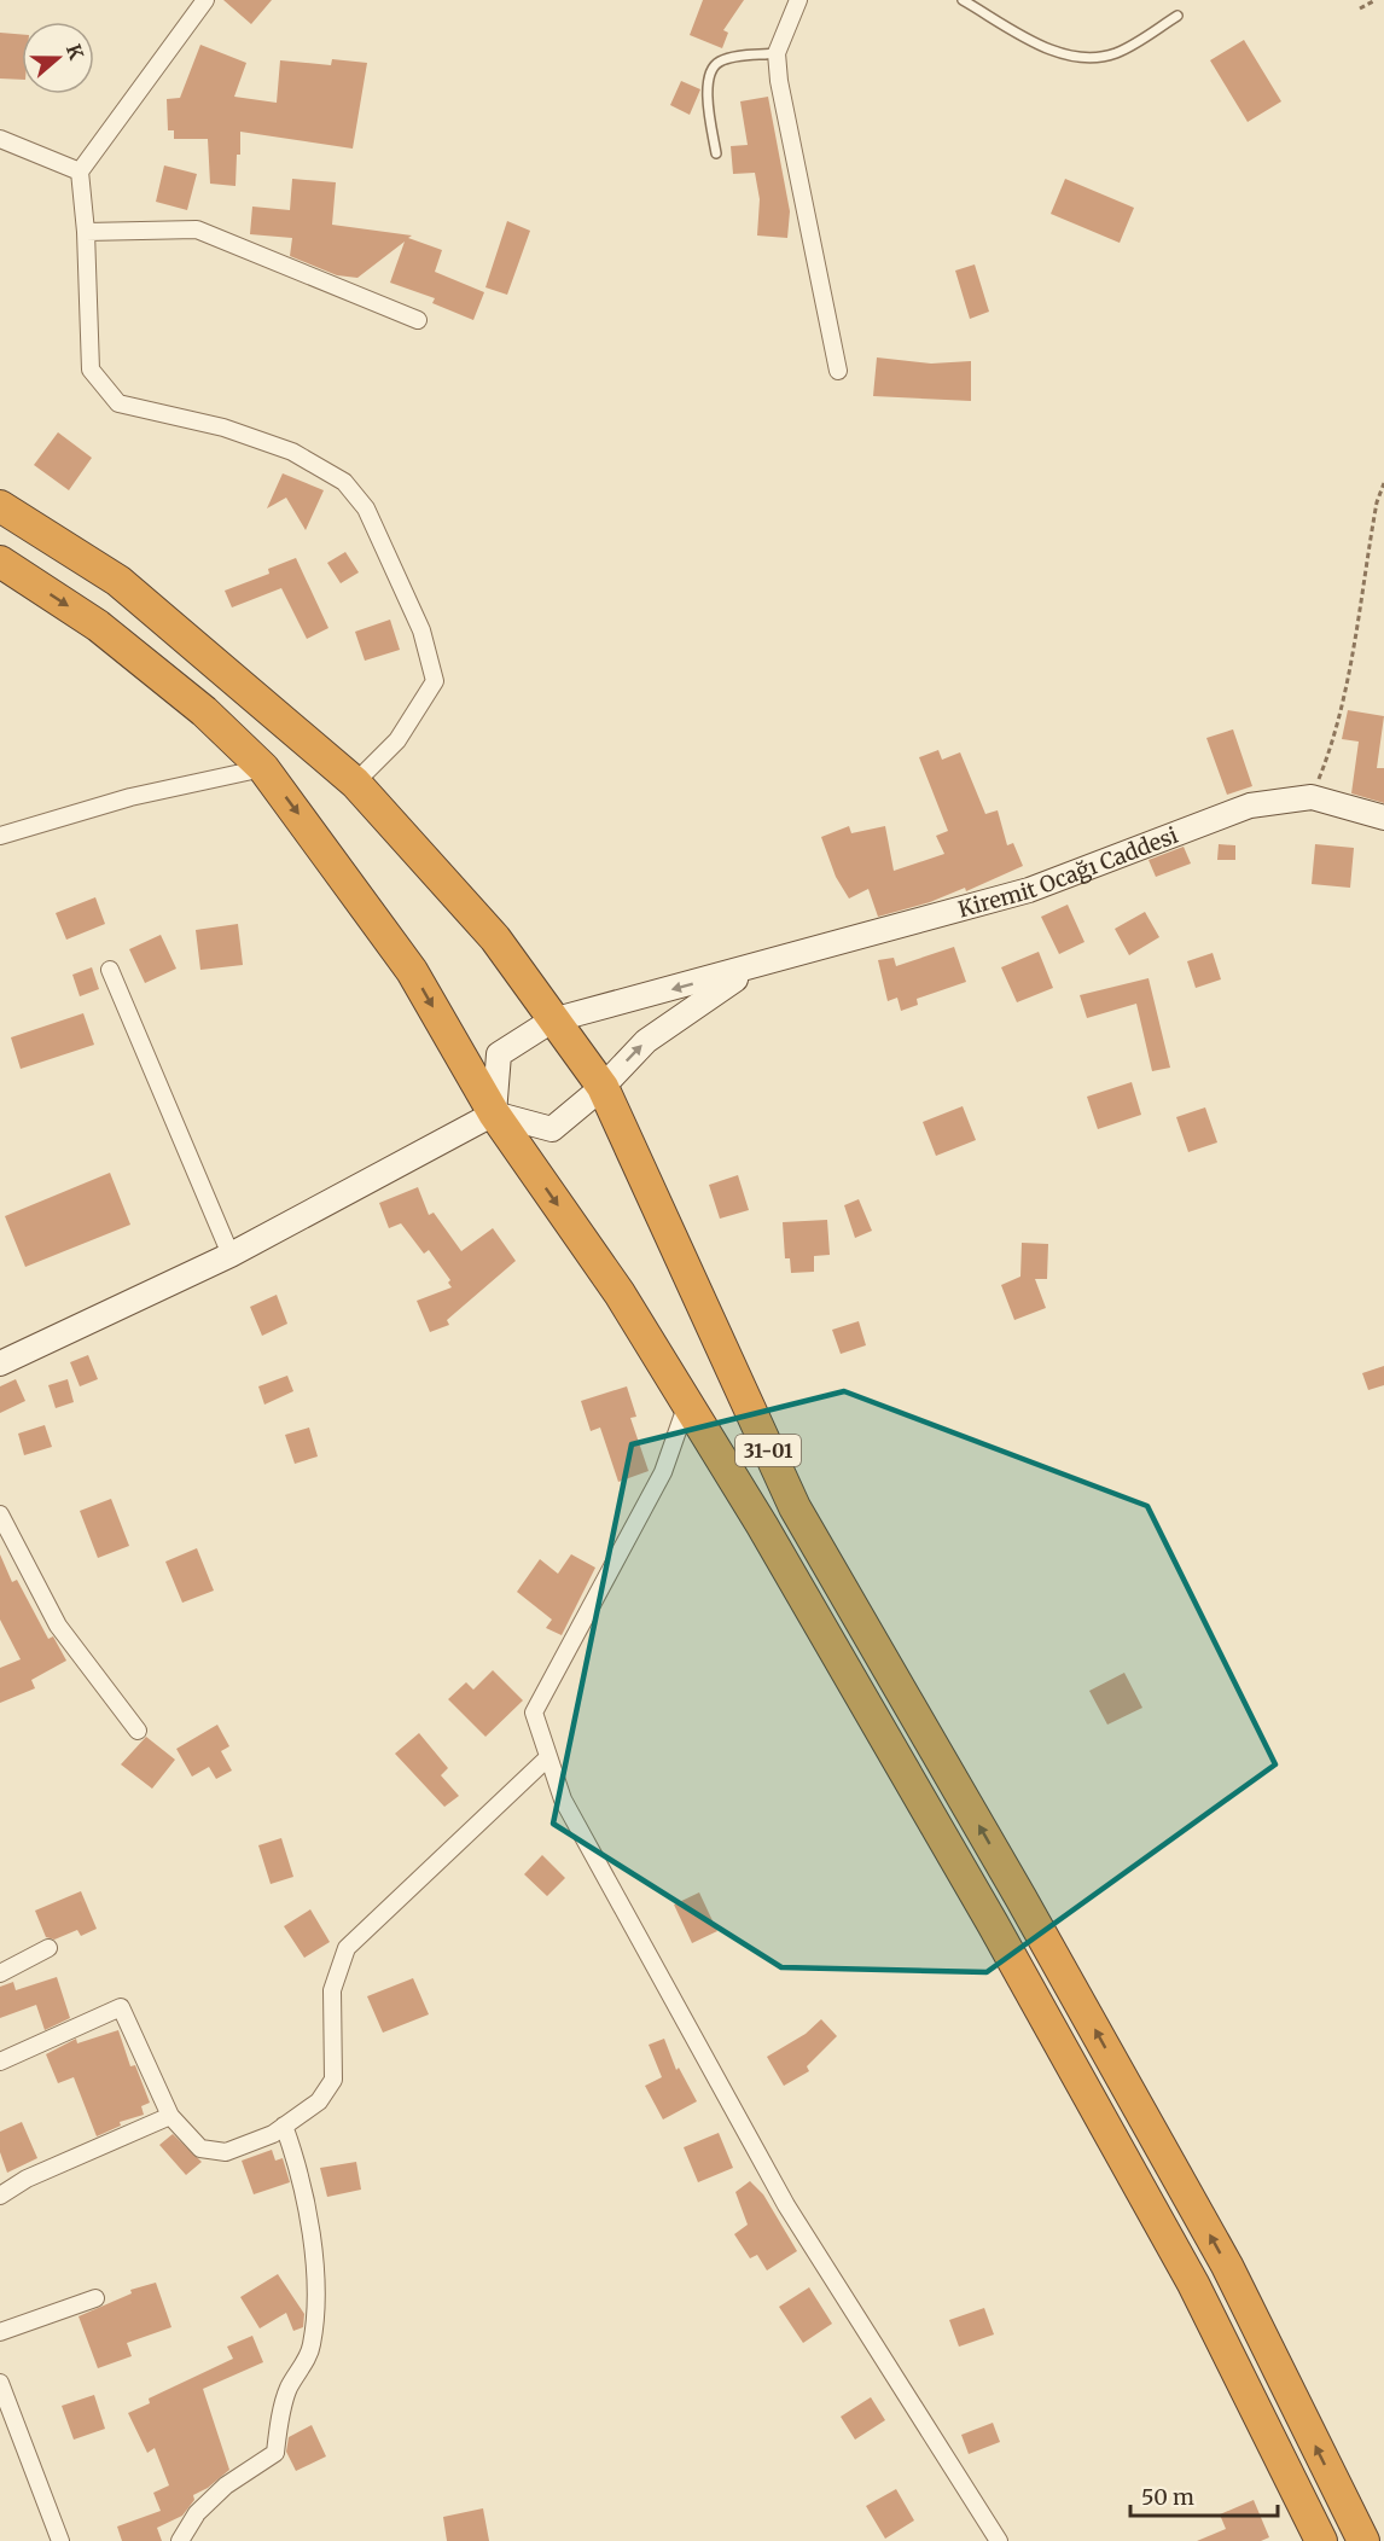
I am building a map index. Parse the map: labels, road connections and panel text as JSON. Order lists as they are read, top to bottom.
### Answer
{
  "streets": {
    "highway": ["31-01"],
    "street": ["Kiremit Ocağı Caddesi"]
  },
  "crossings": [
    ["Kiremit Ocağı Caddesi", "31-01"]
  ],
  "scale_bar": "50 m",
  "north": "right"
}
